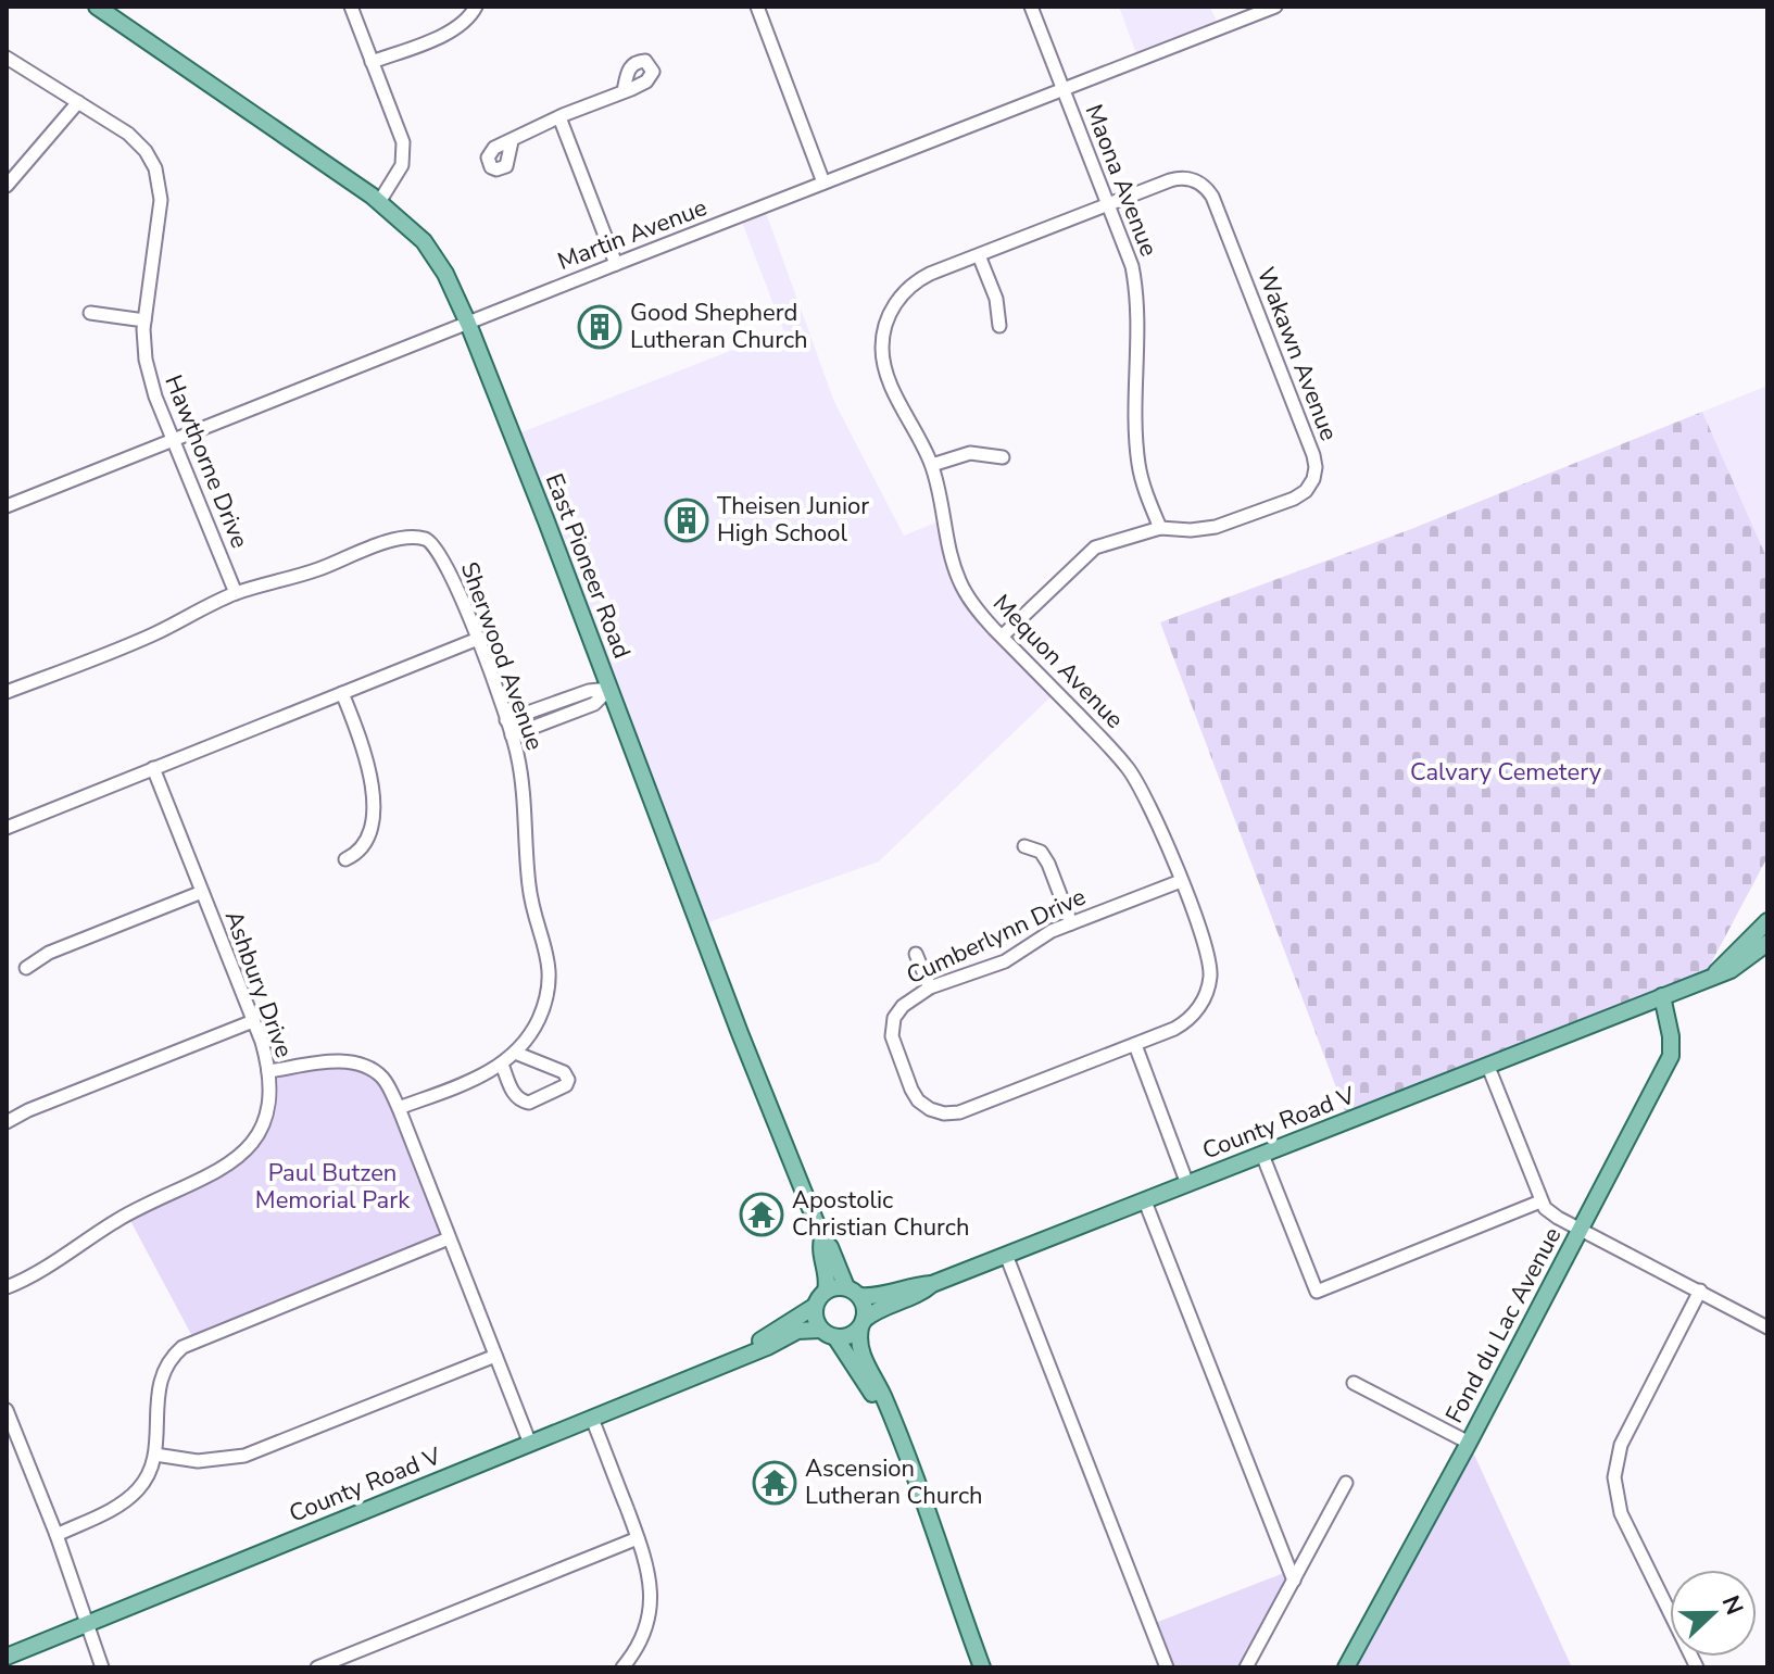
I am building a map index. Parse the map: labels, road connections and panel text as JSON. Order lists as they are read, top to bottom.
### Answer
{
  "streets": {
    "main road": ["East Pioneer Road", "County Road V", "Fond du Lac Avenue"],
    "street": [
      "Maona Avenue",
      "Martin Avenue",
      "Wakawn Avenue",
      "Hawthorne Drive",
      "Sherwood Avenue",
      "Mequon Avenue",
      "Cumberlynn Drive",
      "Ashbury Drive"
    ]
  },
  "crossings": [
    ["Maona Avenue", "Martin Avenue"],
    ["Maona Avenue", "Wakawn Avenue"],
    ["Maona Avenue", "Mequon Avenue"],
    ["Martin Avenue", "Hawthorne Drive"],
    ["Martin Avenue", "East Pioneer Road"],
    ["Wakawn Avenue", "Mequon Avenue"],
    ["Hawthorne Drive", "Sherwood Avenue"],
    ["East Pioneer Road", "County Road V"],
    ["Mequon Avenue", "Cumberlynn Drive"],
    ["County Road V", "Fond du Lac Avenue"]
  ],
  "parks": ["Calvary Cemetery", "Paul Butzen Memorial Park"],
  "places": {
    "building": ["Good Shepherd Lutheran Church", "Theisen Junior High School"],
    "temple": ["Apostolic Christian Church", "Ascension Lutheran Church"]
  },
  "north": "right"
}
